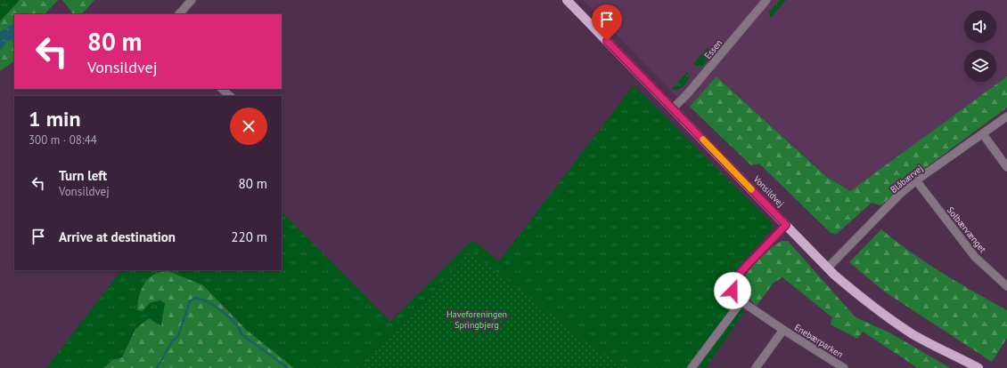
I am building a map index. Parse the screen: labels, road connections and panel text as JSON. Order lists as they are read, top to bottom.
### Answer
{
  "streets": {
    "main road": ["Vonsildvej"],
    "street": [
      "Essen",
      "Blåbærvej",
      "Solbærvænget",
      "Enebærparken"
    ]
  },
  "crossings": [
    ["Essen", "Vonsildvej"],
    ["Blåbærvej", "Vonsildvej"],
    ["Blåbærvej", "Solbærvænget"]
  ],
  "parks": ["Haveforeningen Springbjerg"],
  "page": {
    "turn": ["80 m", "Vonsildvej"],
    "heading": ["1 min", "300 m · 08:44"],
    "list": [
      {
        "name": "Turn left",
        "note": "Vonsildvej",
        "value": "80 m"
      },
      {
        "name": "Arrive at destination",
        "value": "220 m"
      }
    ]
  }
}
